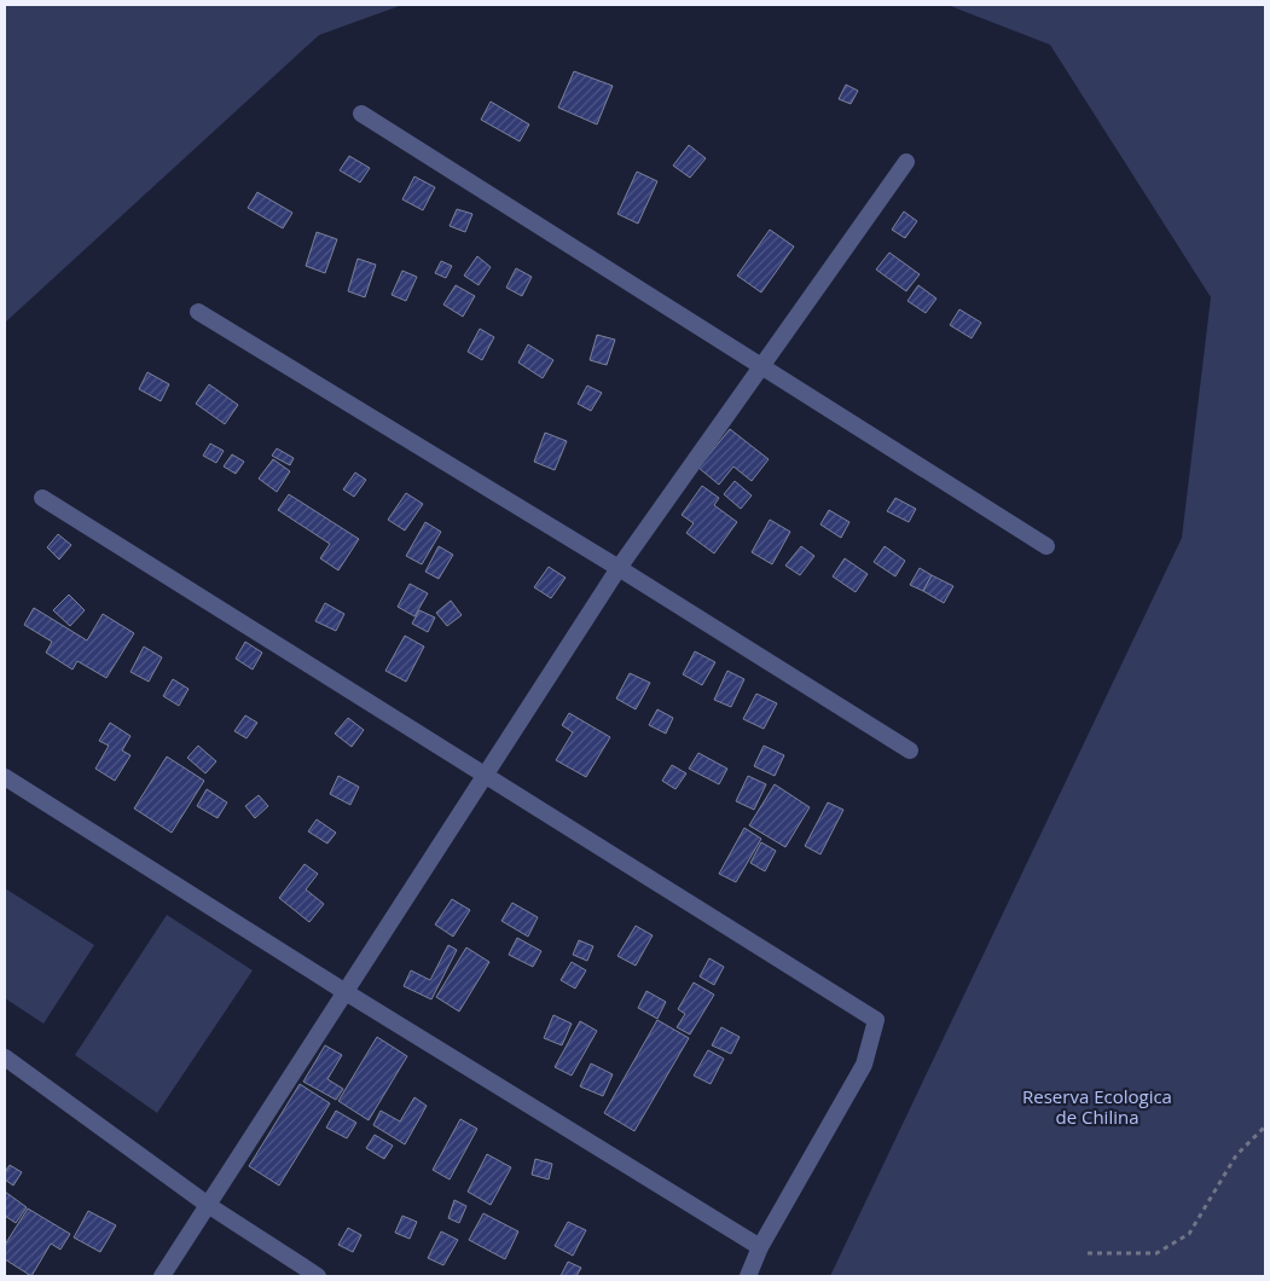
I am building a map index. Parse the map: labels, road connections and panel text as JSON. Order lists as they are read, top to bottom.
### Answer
{
  "parks": ["Reserva Ecologica de Chilina"]
}
